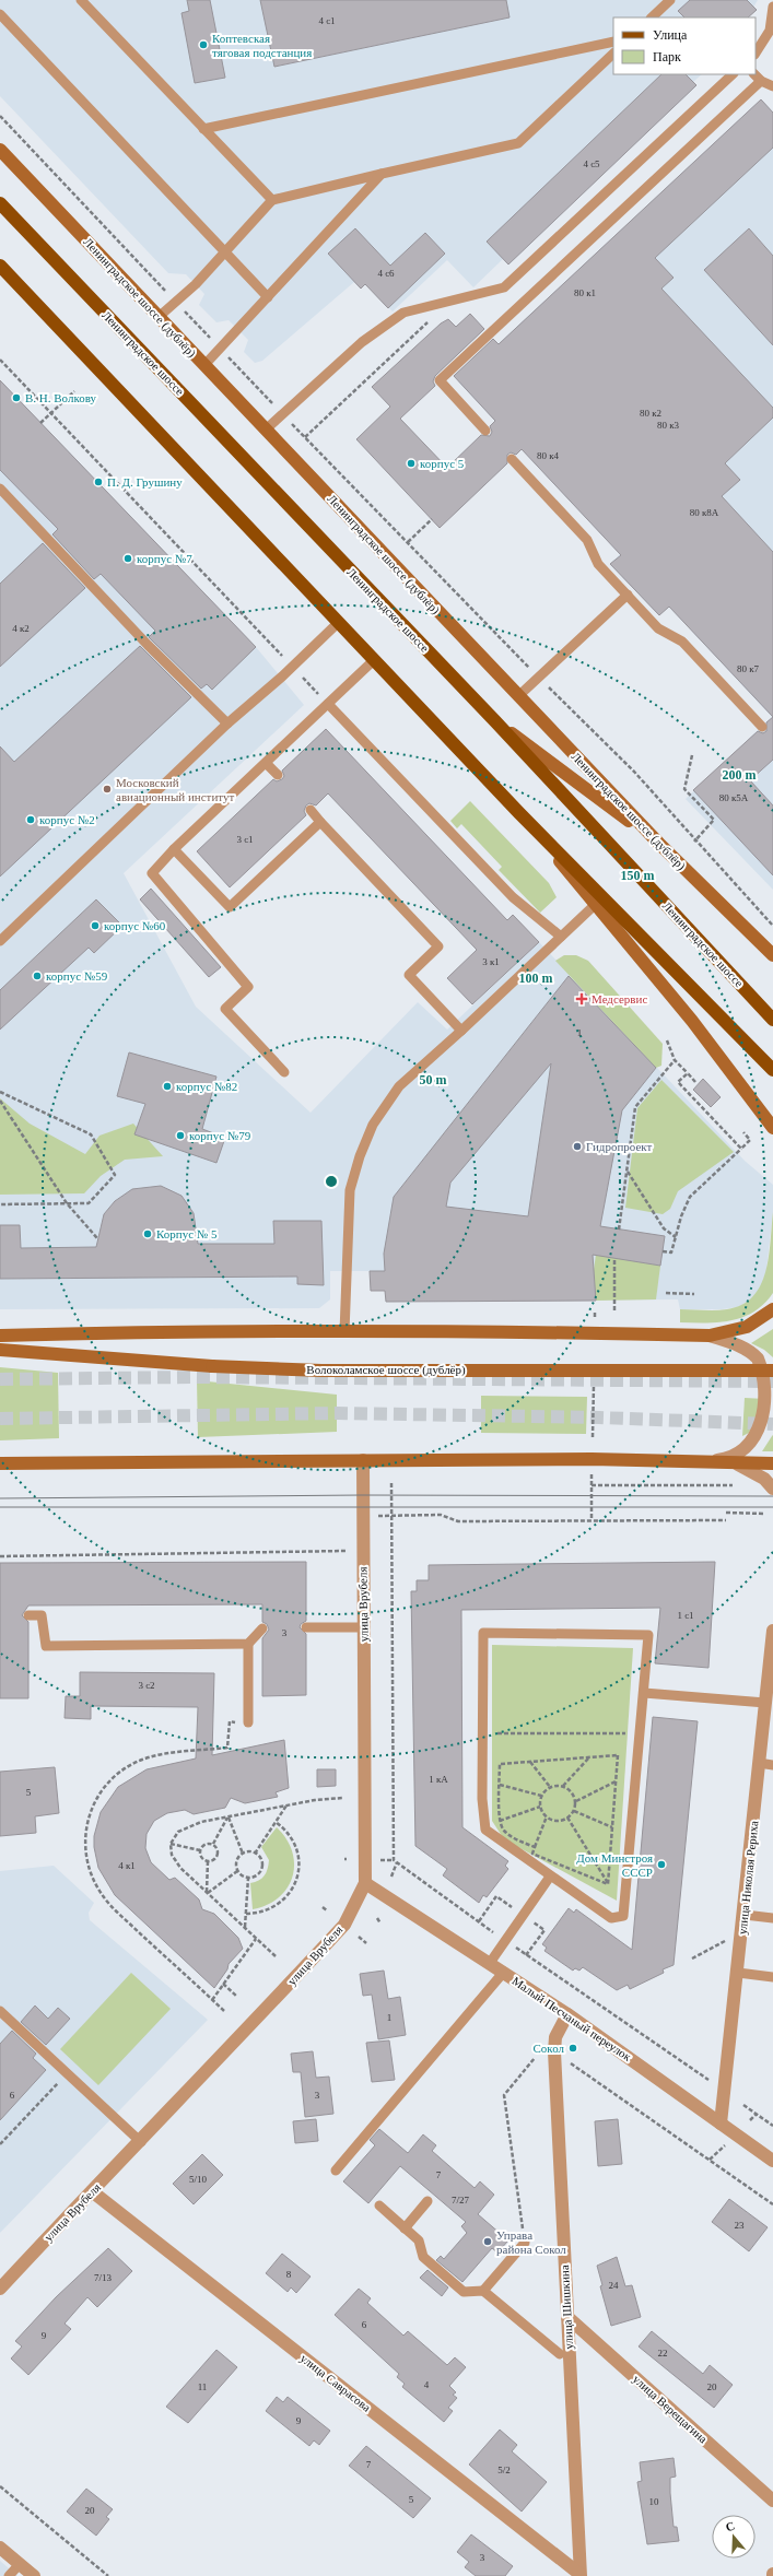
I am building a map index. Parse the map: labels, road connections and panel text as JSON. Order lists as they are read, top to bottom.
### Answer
{
  "streets": {
    "main road": ["Ленинградское шоссе (дублёр)", "Ленинградское шоссе", "Волоколамское шоссе (дублёр)"],
    "street": [
      "улица Врубеля",
      "улица Николая Рериха",
      "Малый Песчаный переулок",
      "улица Шишкина",
      "улица Саврасова",
      "улица Верещагина"
    ]
  },
  "crossings": [
    ["улица Врубеля", "Малый Песчаный переулок"],
    ["улица Врубеля", "улица Саврасова"],
    ["улица Николая Рериха", "Малый Песчаный переулок"],
    ["Малый Песчаный переулок", "улица Шишкина"],
    ["улица Шишкина", "улица Саврасова"],
    ["улица Шишкина", "улица Верещагина"]
  ],
  "places": {
    "other": [
      "Коптевская тяговая подстанция",
      "В. Н. Волкову",
      "корпус 5",
      "П. Д. Грушину",
      "корпус №7",
      "Московский авиационный институт",
      "корпус №2",
      "корпус №60",
      "корпус №59",
      "корпус №82",
      "корпус №79",
      "Гидропроект",
      "Корпус № 5",
      "Дом Минстроя СССР",
      "Сокол",
      "Управа района Сокол"
    ],
    "health": ["Медсервис"]
  },
  "house_numbers": [
    "4 с1",
    "4 с5",
    "4 с6",
    "80 к1",
    "80 к2",
    "80 к3",
    "80 к4",
    "80 к8А",
    "4 к2",
    "80 к7",
    "80 к5А",
    "3 с1",
    "3 к1",
    "1",
    "1 с1",
    "3",
    "3 с2",
    "1 кА",
    "5",
    "4 к1",
    "1",
    "6",
    "3",
    "7",
    "5/10",
    "7/27",
    "23",
    "8",
    "7/13",
    "24",
    "6",
    "9",
    "22",
    "4",
    "11",
    "20",
    "9",
    "7",
    "5/2",
    "5",
    "10",
    "20",
    "3"
  ],
  "legend": ["Улица", "Парк"],
  "north": "top",
  "rings": [
    "200 m",
    "150 m",
    "100 m",
    "50 m"
  ]
}
